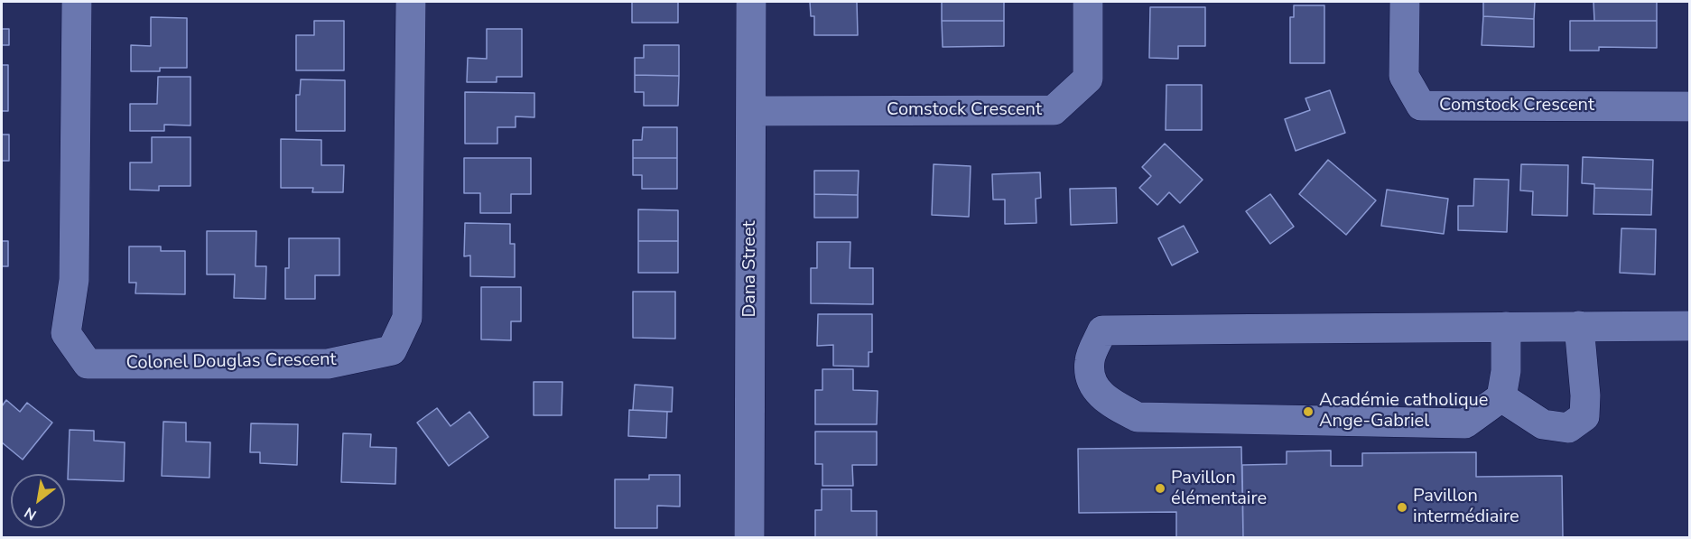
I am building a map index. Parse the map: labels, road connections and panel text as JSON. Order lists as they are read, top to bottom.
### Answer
{
  "streets": {
    "street": ["Comstock Crescent", "Dana Street", "Colonel Douglas Crescent"]
  },
  "crossings": [
    ["Comstock Crescent", "Dana Street"]
  ],
  "places": ["Académie catholique Ange-Gabriel", "Pavillon élémentaire", "Pavillon intermédiaire"],
  "north": "bottom left"
}
